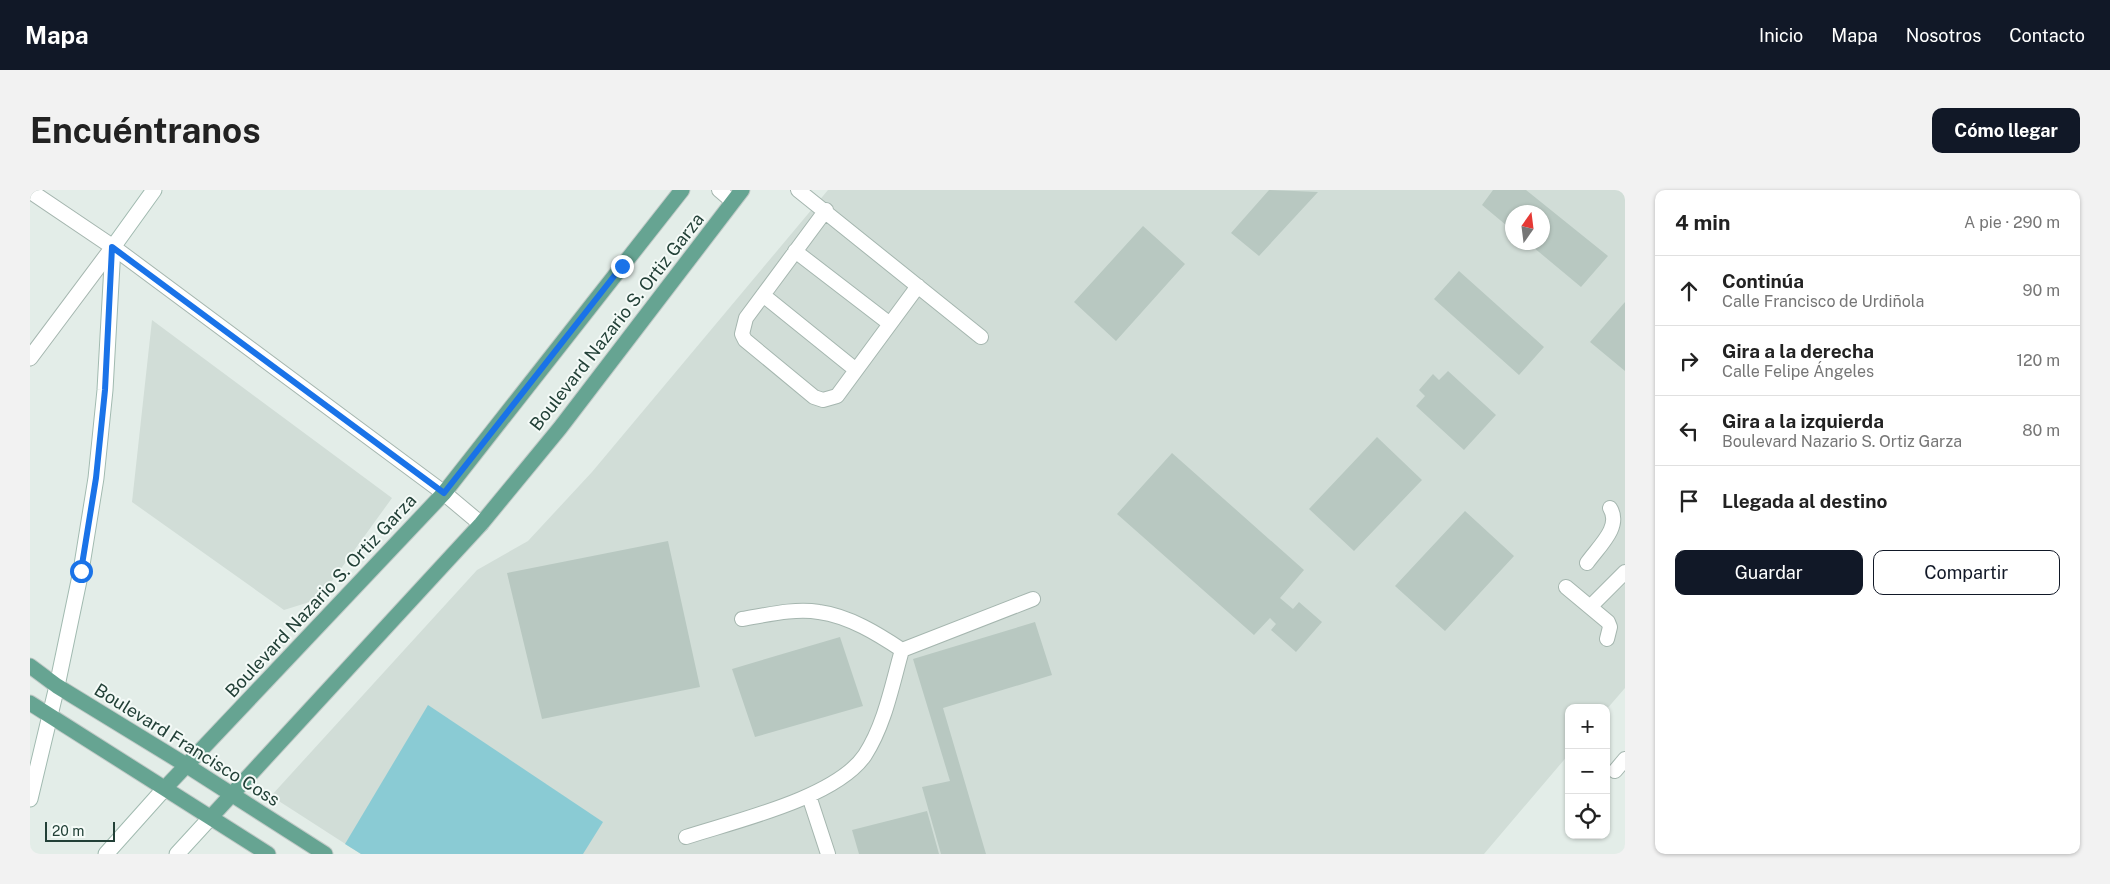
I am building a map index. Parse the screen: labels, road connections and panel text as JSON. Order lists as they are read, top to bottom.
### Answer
{
  "streets": {
    "main road": ["Boulevard Nazario S. Ortiz Garza", "Boulevard Francisco Coss"]
  },
  "crossings": [
    ["Boulevard Nazario S. Ortiz Garza", "Boulevard Francisco Coss"]
  ],
  "scale_bar": "20 m",
  "north": "top",
  "page": {
    "header": "Mapa",
    "nav": [
      "Inicio",
      "Mapa",
      "Nosotros",
      "Contacto"
    ],
    "buttons": [
      "Cómo llegar",
      ["Guardar", "Compartir"]
    ],
    "title": "Encuéntranos",
    "heading": ["4 min", "A pie · 290 m"],
    "list": [
      ["Continúa", "Calle Francisco de Urdiñola", "90 m"],
      ["Gira a la derecha", "Calle Felipe Ángeles", "120 m"],
      ["Gira a la izquierda", "Boulevard Nazario S. Ortiz Garza", "80 m"],
      "Llegada al destino"
    ],
    "map_buttons": ["+", "−"],
    "scale": "20 m"
  }
}
